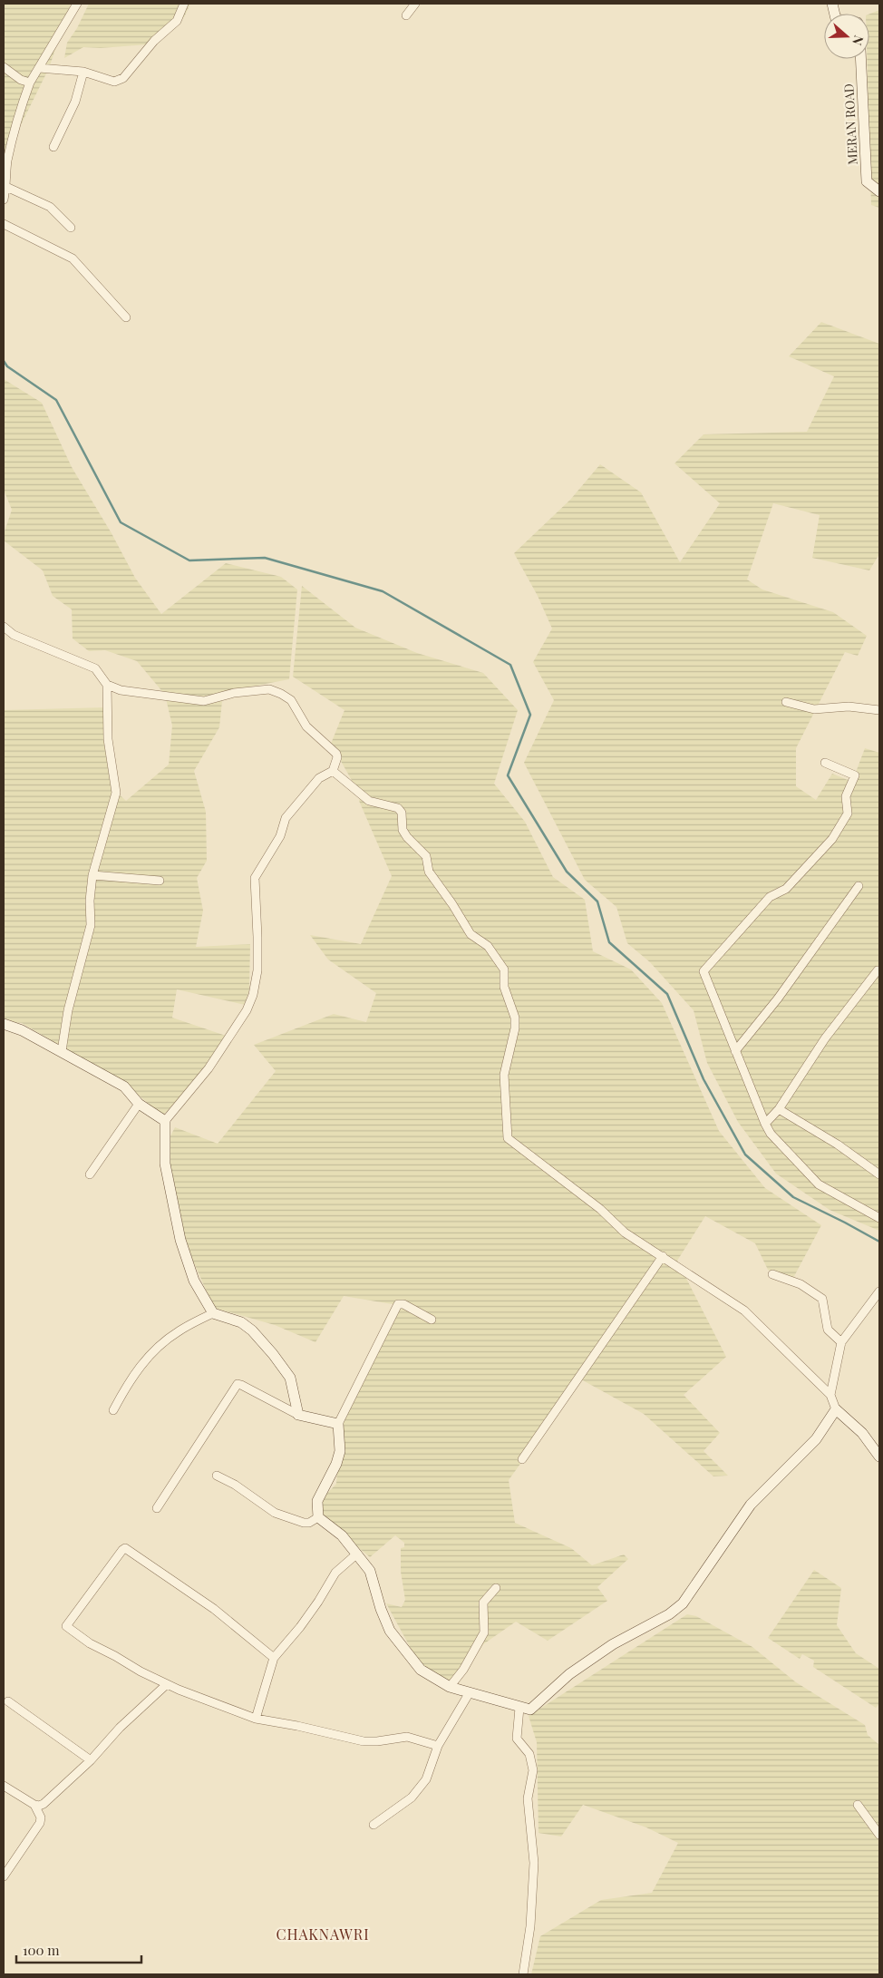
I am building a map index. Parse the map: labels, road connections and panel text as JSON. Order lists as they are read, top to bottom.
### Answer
{
  "streets": {
    "street": ["MERAN ROAD"]
  },
  "districts": ["CHAKNAWRI"],
  "scale_bar": "100 m",
  "north": "right"
}
